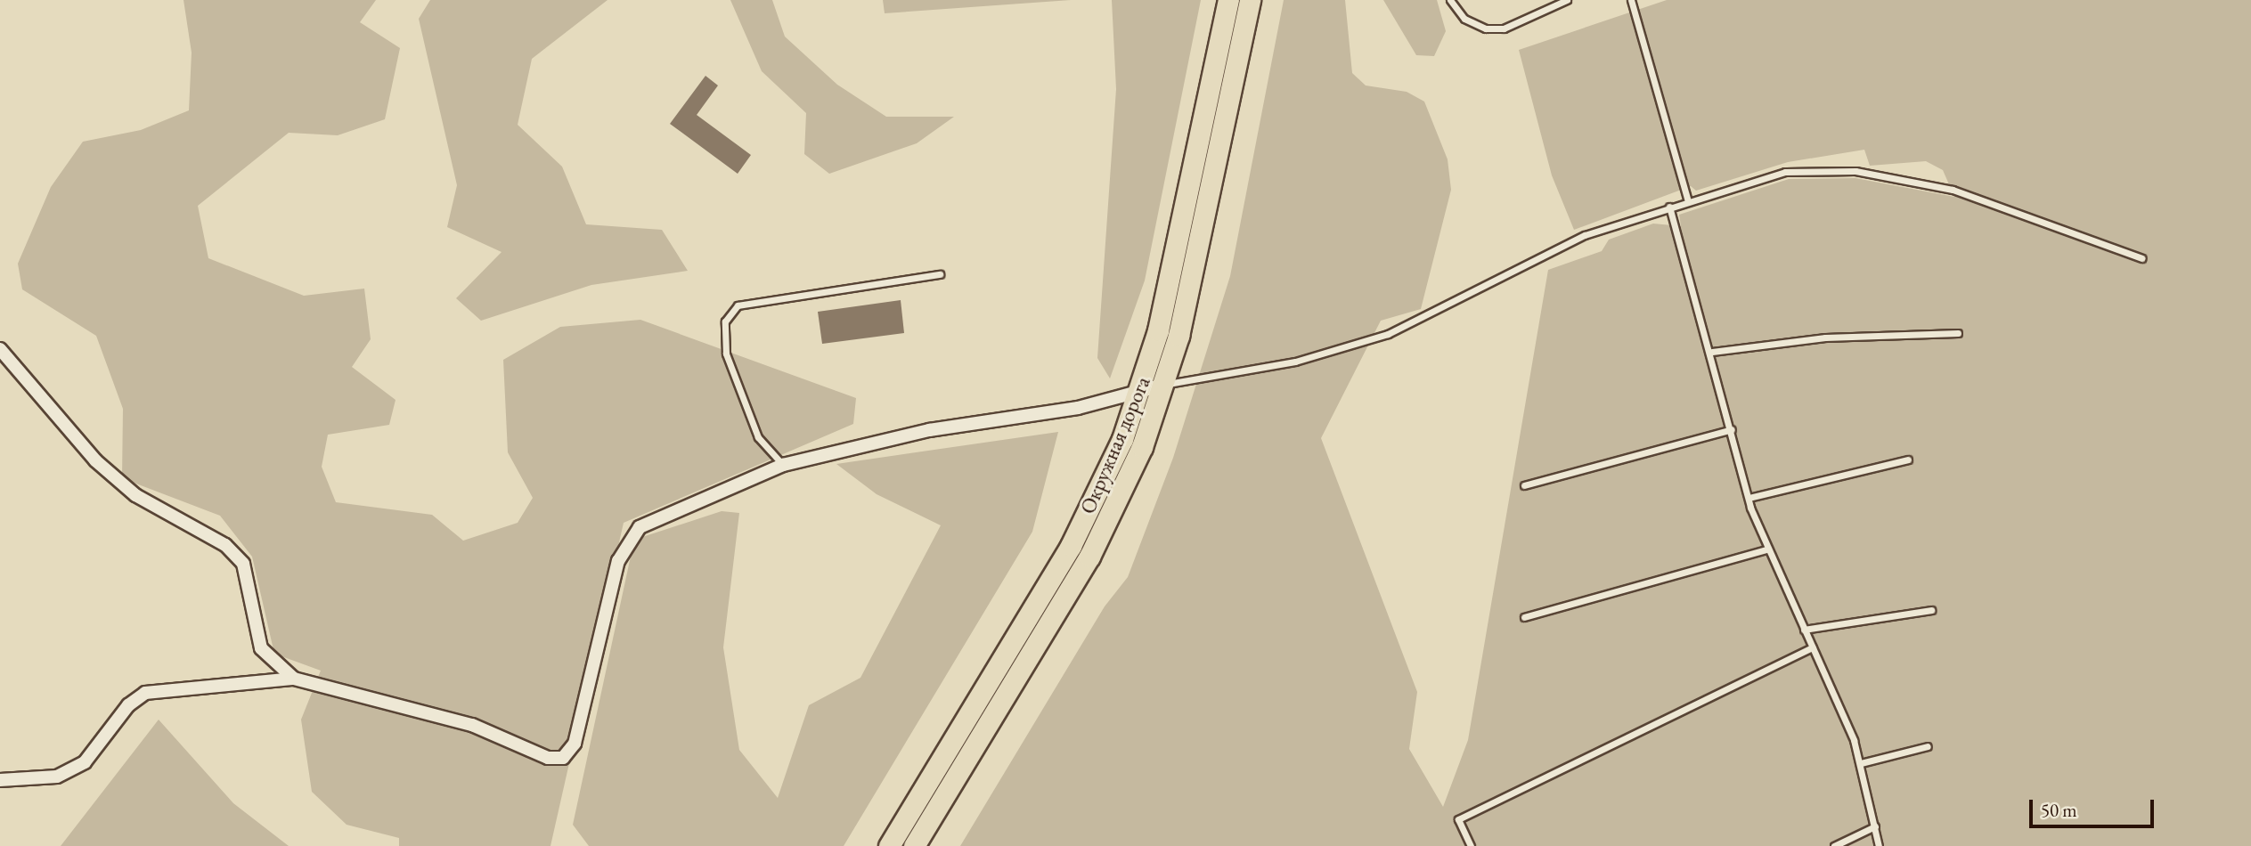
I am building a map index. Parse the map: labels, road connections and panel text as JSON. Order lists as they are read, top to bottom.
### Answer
{
  "streets": {
    "main road": ["Окружная дорога"]
  },
  "scale_bar": "50 m"
}
